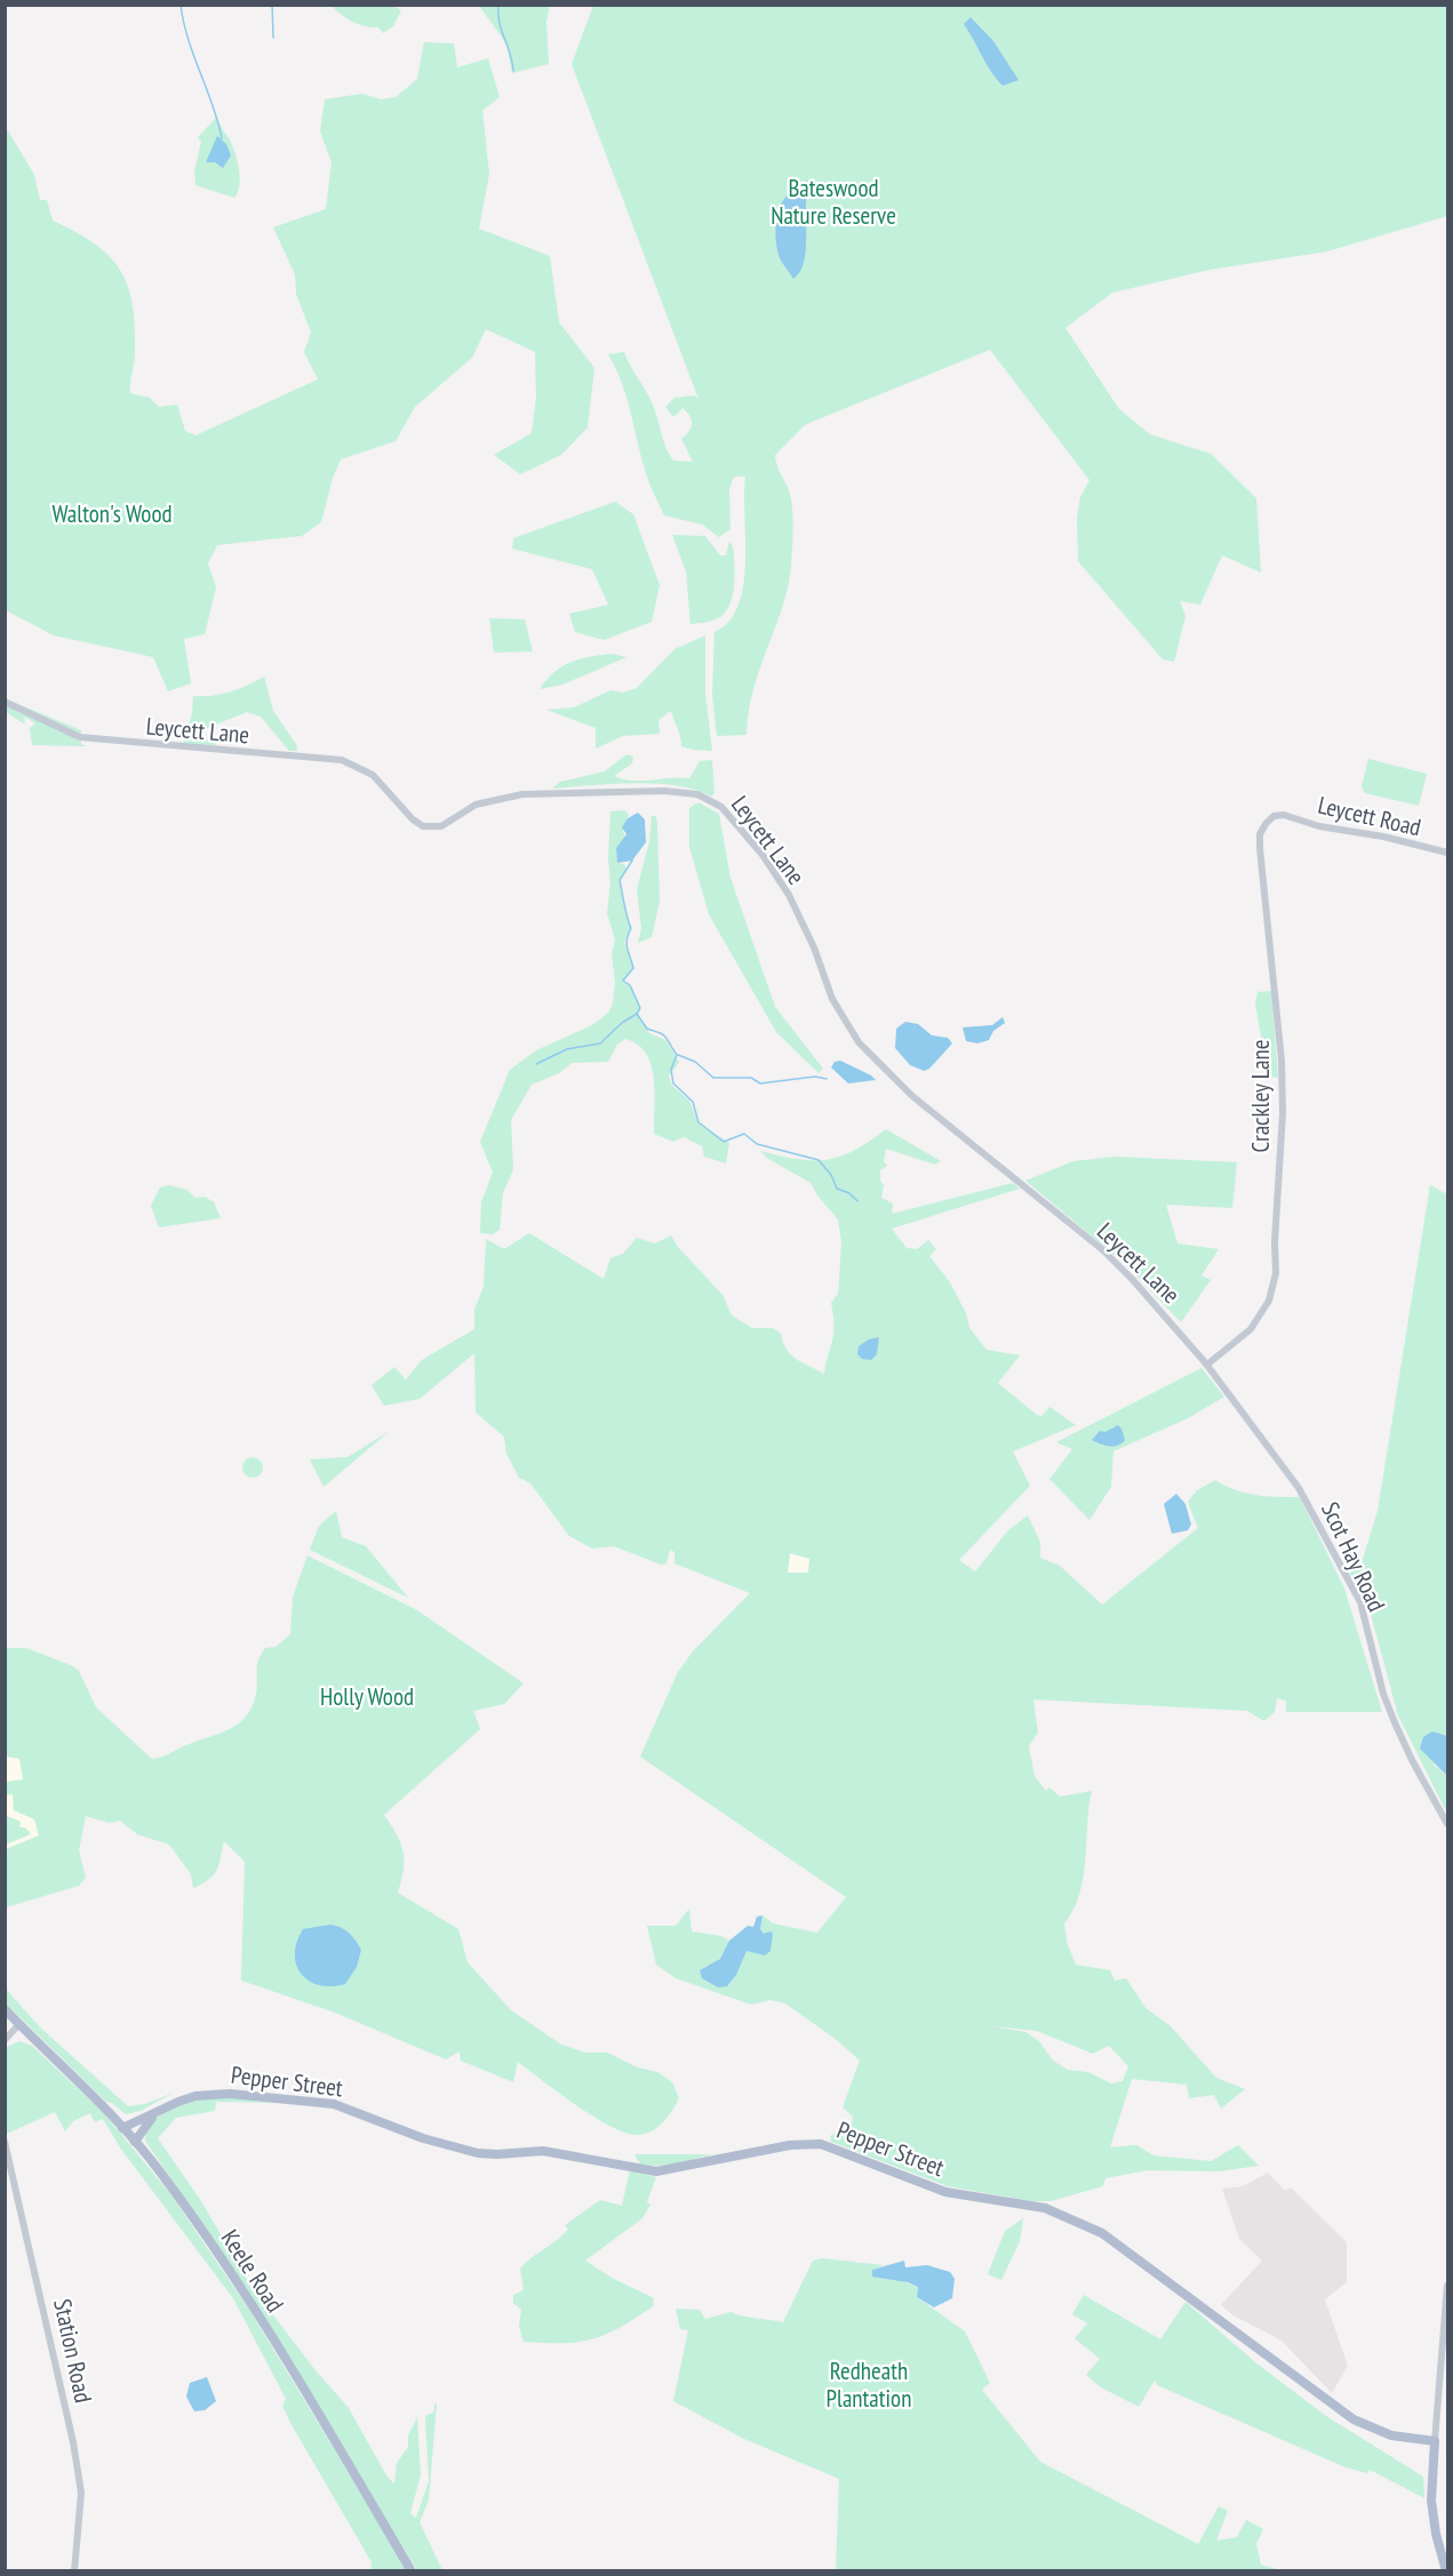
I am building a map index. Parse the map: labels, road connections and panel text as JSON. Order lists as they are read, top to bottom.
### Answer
{
  "streets": {
    "main road": ["Pepper Street", "Keele Road"],
    "street": [
      "Leycett Lane",
      "Leycett Road",
      "Crackley Lane",
      "Scot Hay Road",
      "Station Road"
    ]
  },
  "crossings": [
    ["Leycett Lane", "Crackley Lane"],
    ["Leycett Lane", "Scot Hay Road"],
    ["Leycett Road", "Crackley Lane"],
    ["Crackley Lane", "Scot Hay Road"],
    ["Pepper Street", "Keele Road"]
  ],
  "parks": [
    "Bateswood Nature Reserve",
    "Walton's Wood",
    "Holly Wood",
    "Redheath Plantation"
  ]
}
